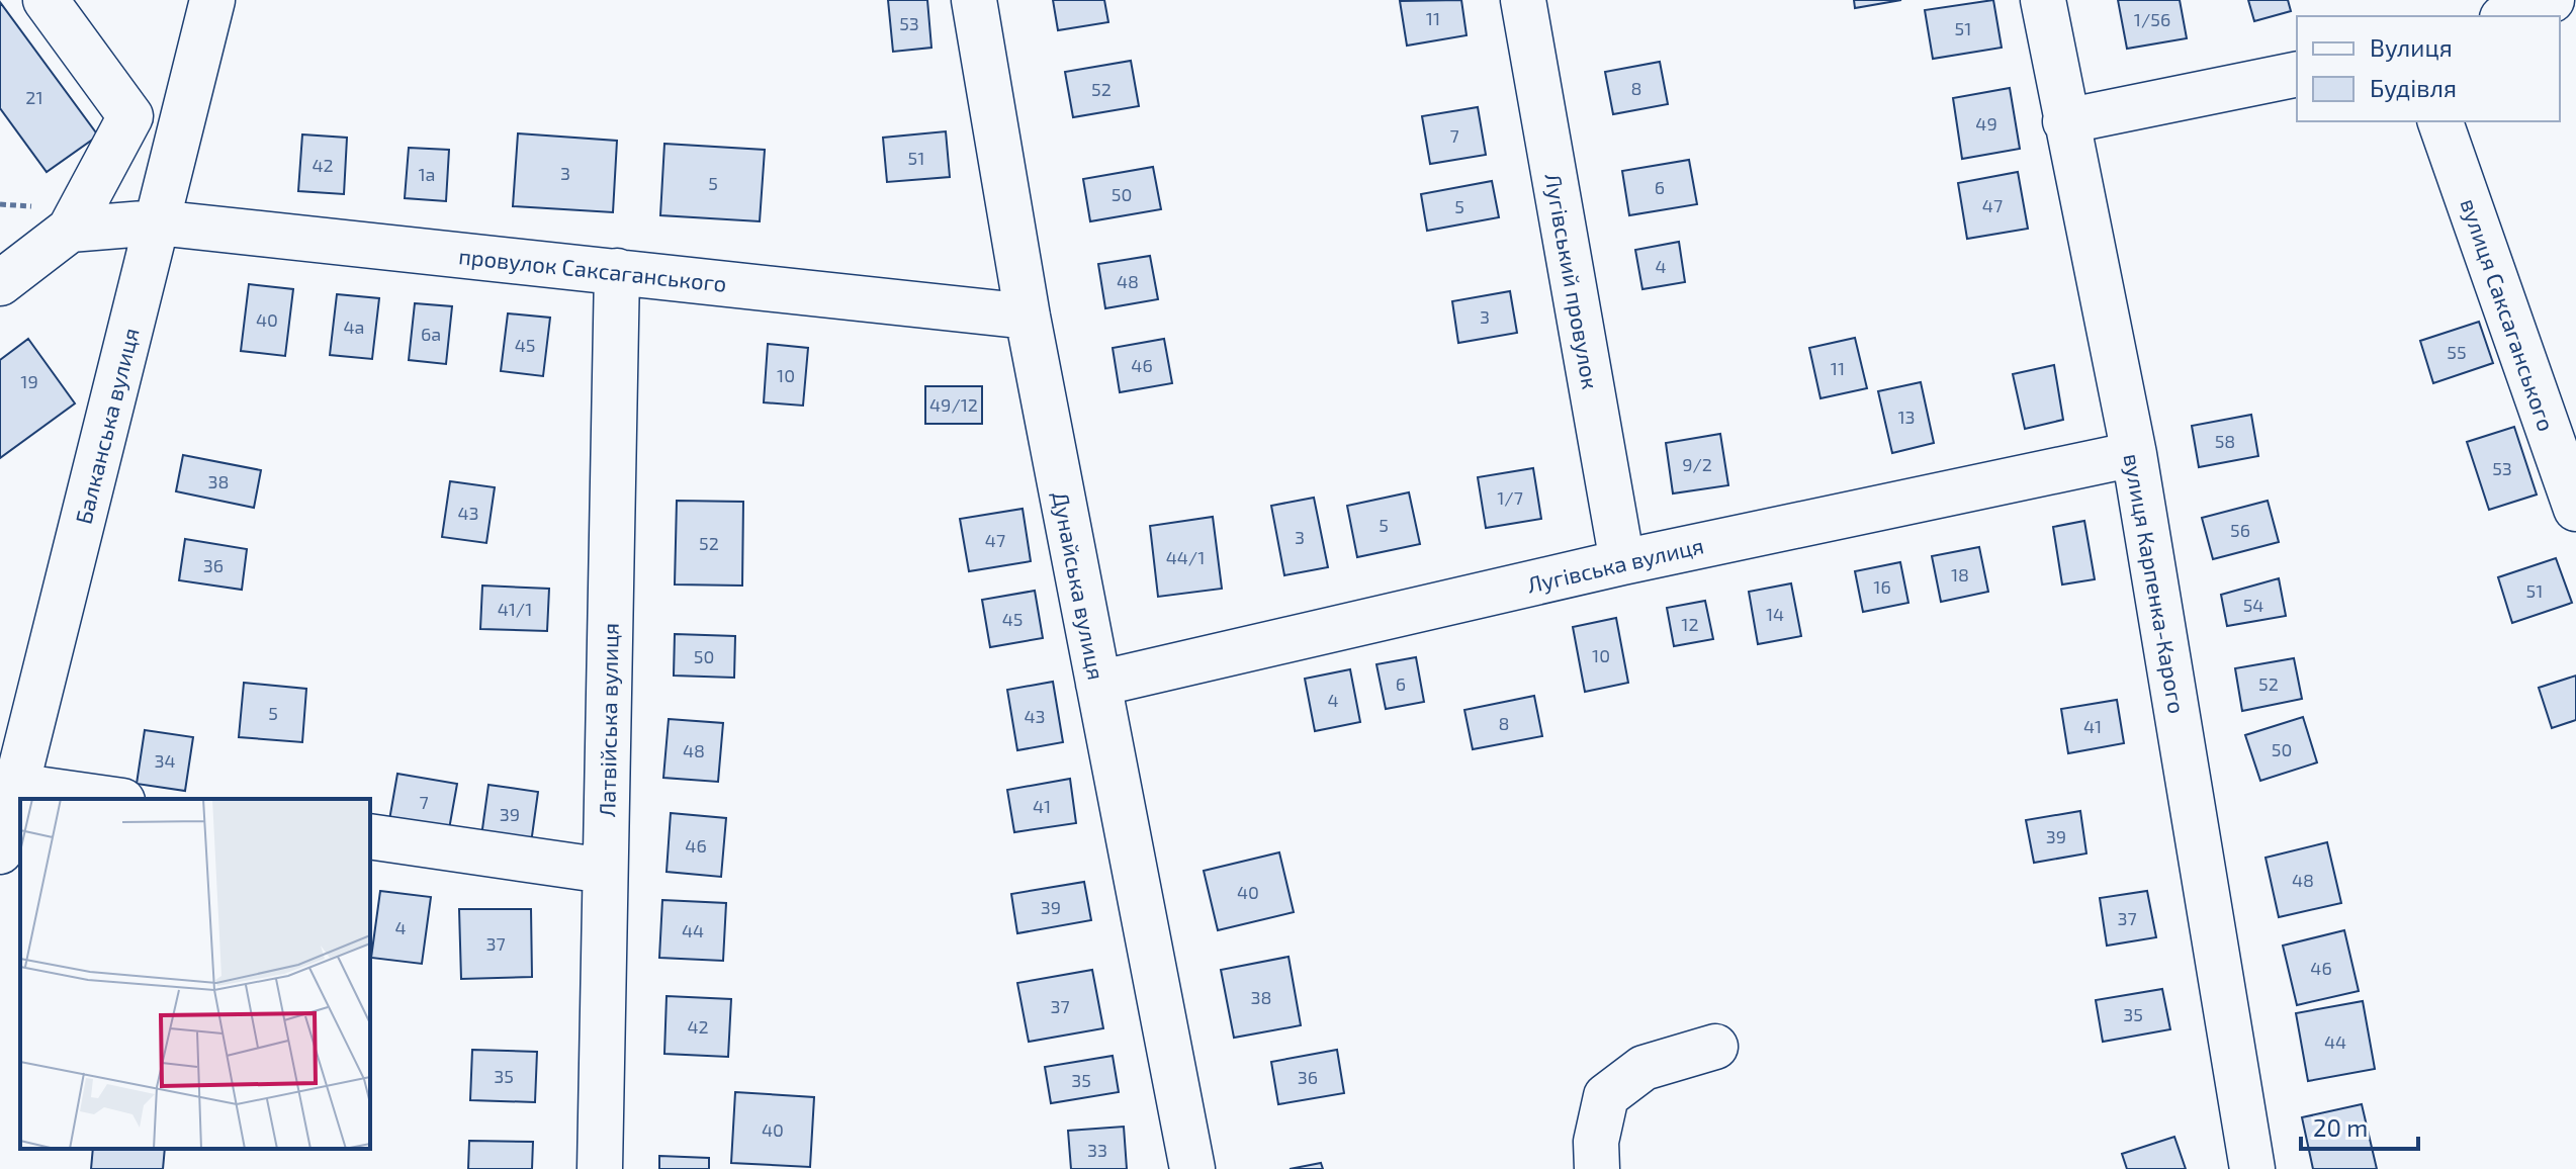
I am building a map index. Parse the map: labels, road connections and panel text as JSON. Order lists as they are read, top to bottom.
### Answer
{
  "streets": {
    "street": [
      "провулок Саксаганського",
      "Лугівський провулок",
      "вулиця Саксаганського",
      "Балканська вулиця",
      "Лугівська вулиця",
      "вулиця Карпенка-Карого",
      "Дунайська вулиця",
      "Латвійська вулиця"
    ]
  },
  "crossings": [
    ["провулок Саксаганського", "Балканська вулиця"],
    ["провулок Саксаганського", "Дунайська вулиця"],
    ["провулок Саксаганського", "Латвійська вулиця"],
    ["Лугівський провулок", "Лугівська вулиця"],
    ["Лугівська вулиця", "вулиця Карпенка-Карого"],
    ["Лугівська вулиця", "Дунайська вулиця"]
  ],
  "house_numbers": [
    "11",
    "1/56",
    "53",
    "51",
    "8",
    "52",
    "21",
    "49",
    "7",
    "51",
    "42",
    "3",
    "1а",
    "5",
    "6",
    "50",
    "47",
    "5",
    "4",
    "48",
    "3",
    "40",
    "4а",
    "6а",
    "45",
    "55",
    "46",
    "11",
    "10",
    "19",
    "49/12",
    "13",
    "58",
    "9/2",
    "53",
    "38",
    "1/7",
    "43",
    "5",
    "56",
    "3",
    "47",
    "52",
    "44/1",
    "36",
    "18",
    "16",
    "51",
    "54",
    "41/1",
    "14",
    "45",
    "12",
    "10",
    "50",
    "6",
    "52",
    "4",
    "5",
    "43",
    "8",
    "41",
    "50",
    "48",
    "34",
    "7",
    "41",
    "39",
    "39",
    "46",
    "48",
    "40",
    "39",
    "37",
    "4",
    "44",
    "37",
    "46",
    "38",
    "37",
    "35",
    "42",
    "44",
    "35",
    "36",
    "35",
    "40",
    "33"
  ],
  "legend": ["Вулиця", "Будівля"],
  "scale_bar": "20 m"
}
